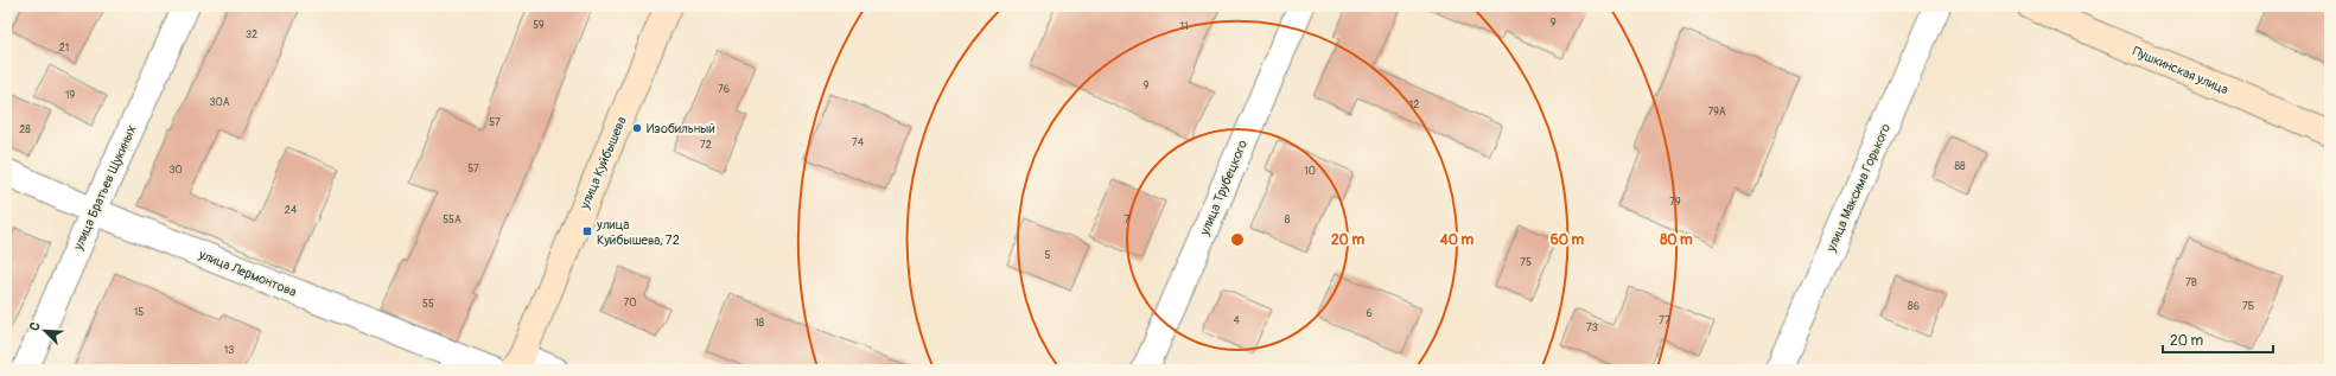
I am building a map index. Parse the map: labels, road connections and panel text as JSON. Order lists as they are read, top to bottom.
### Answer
{
  "streets": {
    "street": [
      "Пушкинская улица",
      "улица Куйбышева",
      "улица Братьев Щукиных",
      "улица Трубецкого",
      "улица Максима Горького",
      "улица Лермонтова"
    ]
  },
  "crossings": [
    ["улица Братьев Щукиных", "улица Лермонтова"]
  ],
  "places": {
    "other": ["Изобильный"],
    "transit": ["улица Куйбышева, 72"]
  },
  "house_numbers": [
    "9",
    "59",
    "11",
    "32",
    "21",
    "9",
    "76",
    "19",
    "30А",
    "12",
    "79А",
    "57",
    "28",
    "74",
    "72",
    "88",
    "57",
    "30",
    "10",
    "79",
    "24",
    "55А",
    "7",
    "8",
    "5",
    "75",
    "7В",
    "70",
    "55",
    "86",
    "7Б",
    "15",
    "6",
    "4",
    "77",
    "18",
    "73",
    "13"
  ],
  "scale_bar": "20 m",
  "north": "top left",
  "rings": [
    "20 m",
    "40 m",
    "60 m",
    "80 m"
  ]
}
